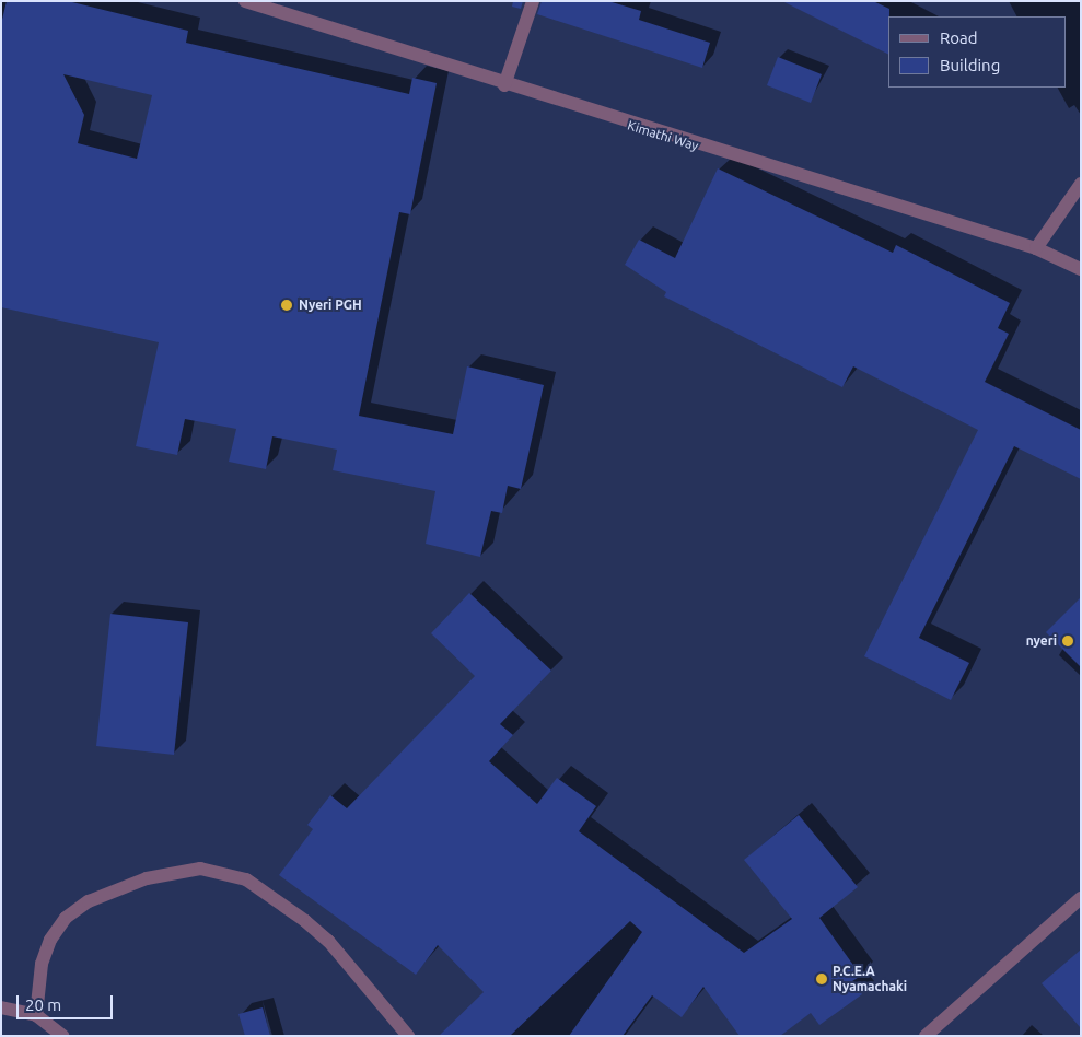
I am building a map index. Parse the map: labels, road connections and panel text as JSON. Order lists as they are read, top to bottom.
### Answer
{
  "streets": {
    "street": ["Kimathi Way"]
  },
  "places": ["Nyeri PGH", "nyeri", "P.C.E.A Nyamachaki"],
  "legend": ["Road", "Building"],
  "scale_bar": "20 m"
}
